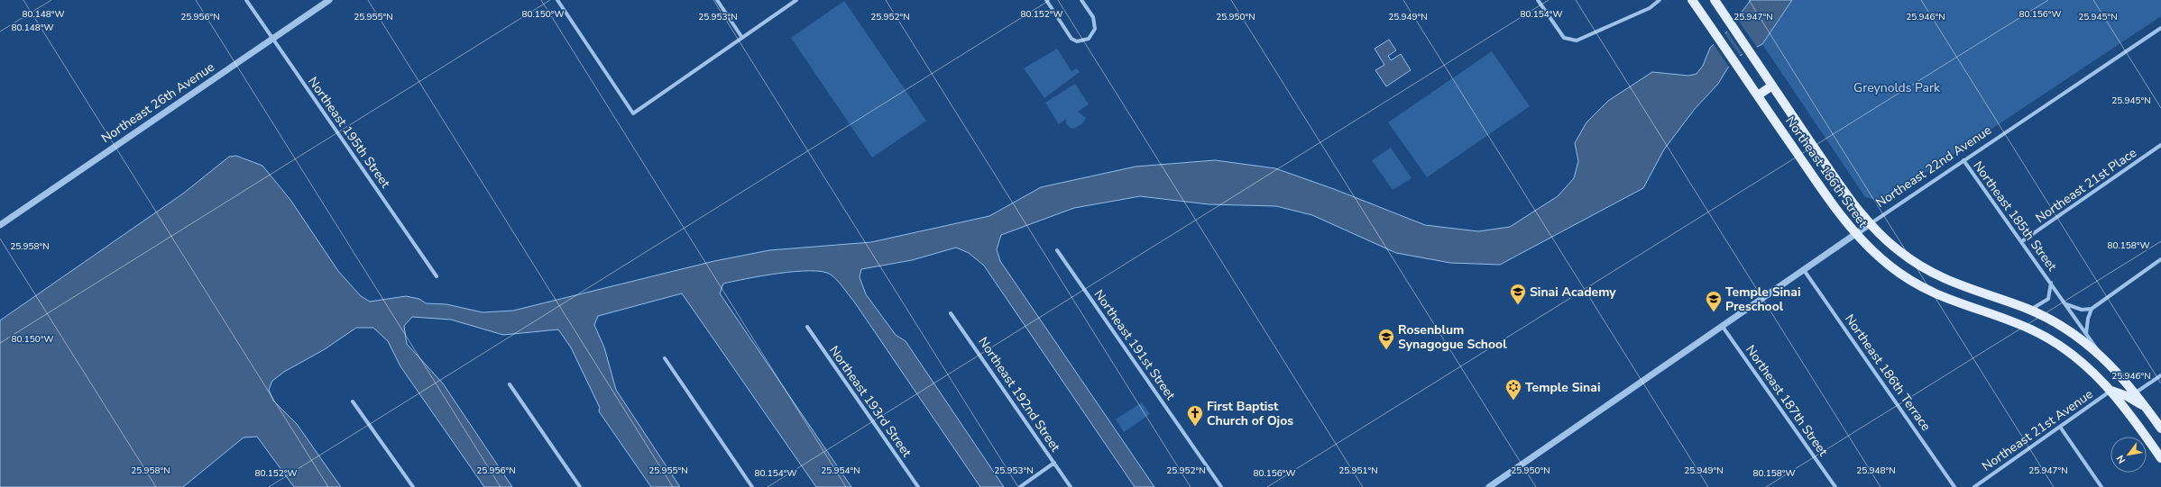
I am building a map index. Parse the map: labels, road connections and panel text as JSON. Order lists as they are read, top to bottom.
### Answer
{
  "streets": {
    "main road": ["Northeast 186th Street"],
    "street": [
      "Northeast 26th Avenue",
      "Northeast 195th Street",
      "Northeast 22nd Avenue",
      "Northeast 21st Place",
      "Northeast 185th Street",
      "Northeast 191st Street",
      "Northeast 186th Terrace",
      "Northeast 192nd Street",
      "Northeast 187th Street",
      "Northeast 193rd Street",
      "Northeast 21st Avenue"
    ]
  },
  "crossings": [
    ["Northeast 26th Avenue", "Northeast 195th Street"],
    ["Northeast 22nd Avenue", "Northeast 186th Street"],
    ["Northeast 22nd Avenue", "Northeast 185th Street"],
    ["Northeast 22nd Avenue", "Northeast 186th Terrace"],
    ["Northeast 22nd Avenue", "Northeast 187th Street"],
    ["Northeast 186th Street", "Northeast 185th Street"],
    ["Northeast 186th Street", "Northeast 21st Avenue"],
    ["Northeast 21st Place", "Northeast 185th Street"]
  ],
  "parks": ["Greynolds Park"],
  "places": {
    "school or university": ["Sinai Academy", "Temple Sinai Preschool", "Rosenblum Synagogue School"],
    "synagogue": ["Temple Sinai"],
    "church": ["First Baptist Church of Ojos"]
  },
  "north": "bottom left",
  "coordinates": [
    "80.154°W",
    "80.148°W",
    "80.150°W",
    "80.152°W",
    "80.156°W",
    "25.956°N",
    "25.955°N",
    "25.953°N",
    "25.952°N",
    "25.950°N",
    "25.949°N",
    "25.947°N",
    "25.946°N",
    "25.945°N",
    "80.158°W",
    "25.958°N",
    "25.954°N",
    "25.951°N",
    "25.948°N"
  ]
}
